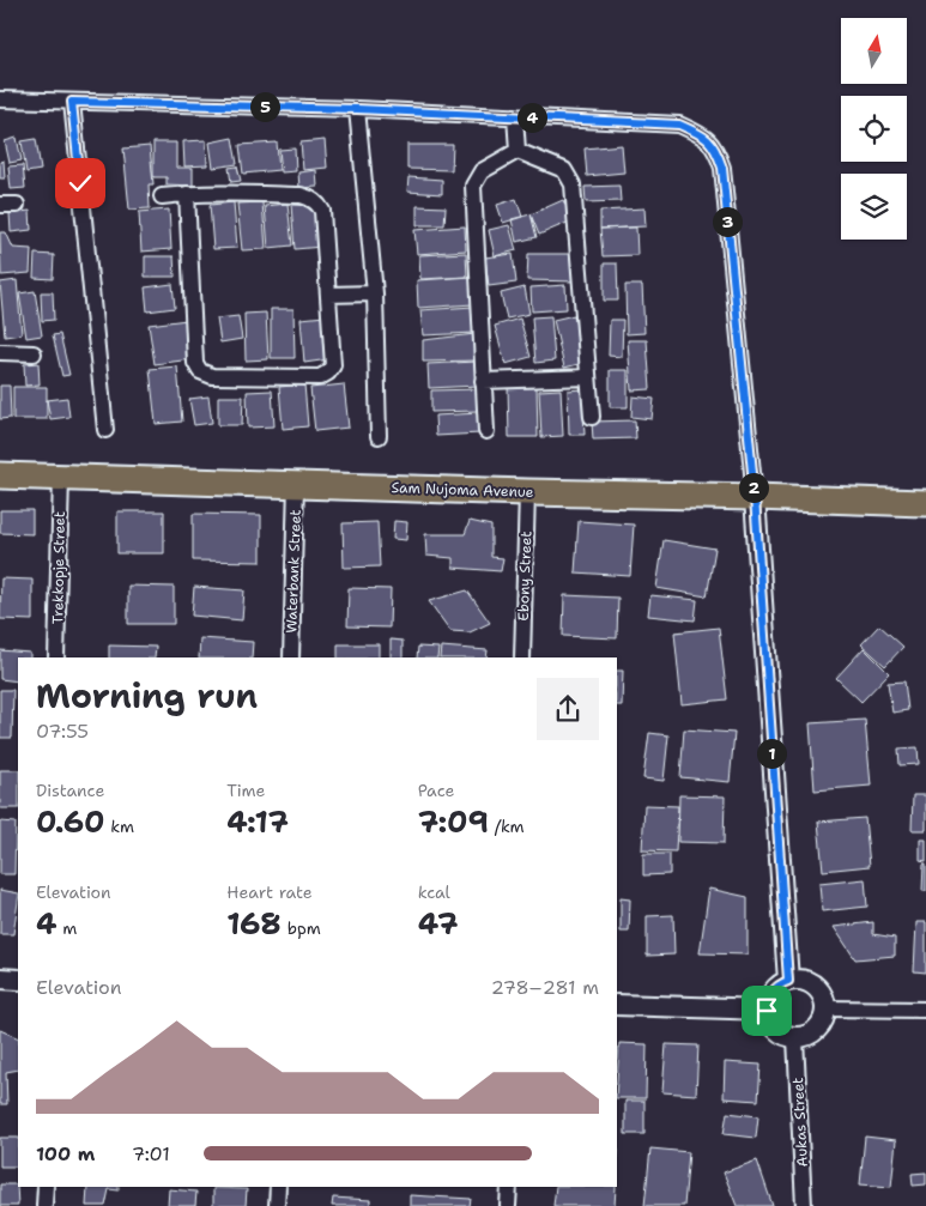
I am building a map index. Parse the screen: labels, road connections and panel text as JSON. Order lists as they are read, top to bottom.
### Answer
{
  "streets": {
    "highway": ["Sam Nujoma Avenue"],
    "street": [
      "Trekkopje Street",
      "Waterbank Street",
      "Ebony Street",
      "Aukas Street"
    ]
  },
  "crossings": [
    ["Sam Nujoma Avenue", "Trekkopje Street"],
    ["Sam Nujoma Avenue", "Waterbank Street"],
    ["Sam Nujoma Avenue", "Ebony Street"]
  ],
  "north": "top",
  "page": {
    "pins": [
      "5",
      "4",
      "3",
      "2",
      "1"
    ],
    "heading": ["Morning run", "07:55"],
    "stats": [
      ["Distance", "0.60 km"],
      ["Time", "4:17"],
      ["Pace", "7:09 /km"],
      ["Elevation", "4 m"],
      ["Heart rate", "168 bpm"],
      ["kcal", "47"]
    ],
    "chart": ["Elevation", "278–281 m"],
    "list": [
      {
        "name": "100 m",
        "note": "7:01"
      }
    ]
  }
}
